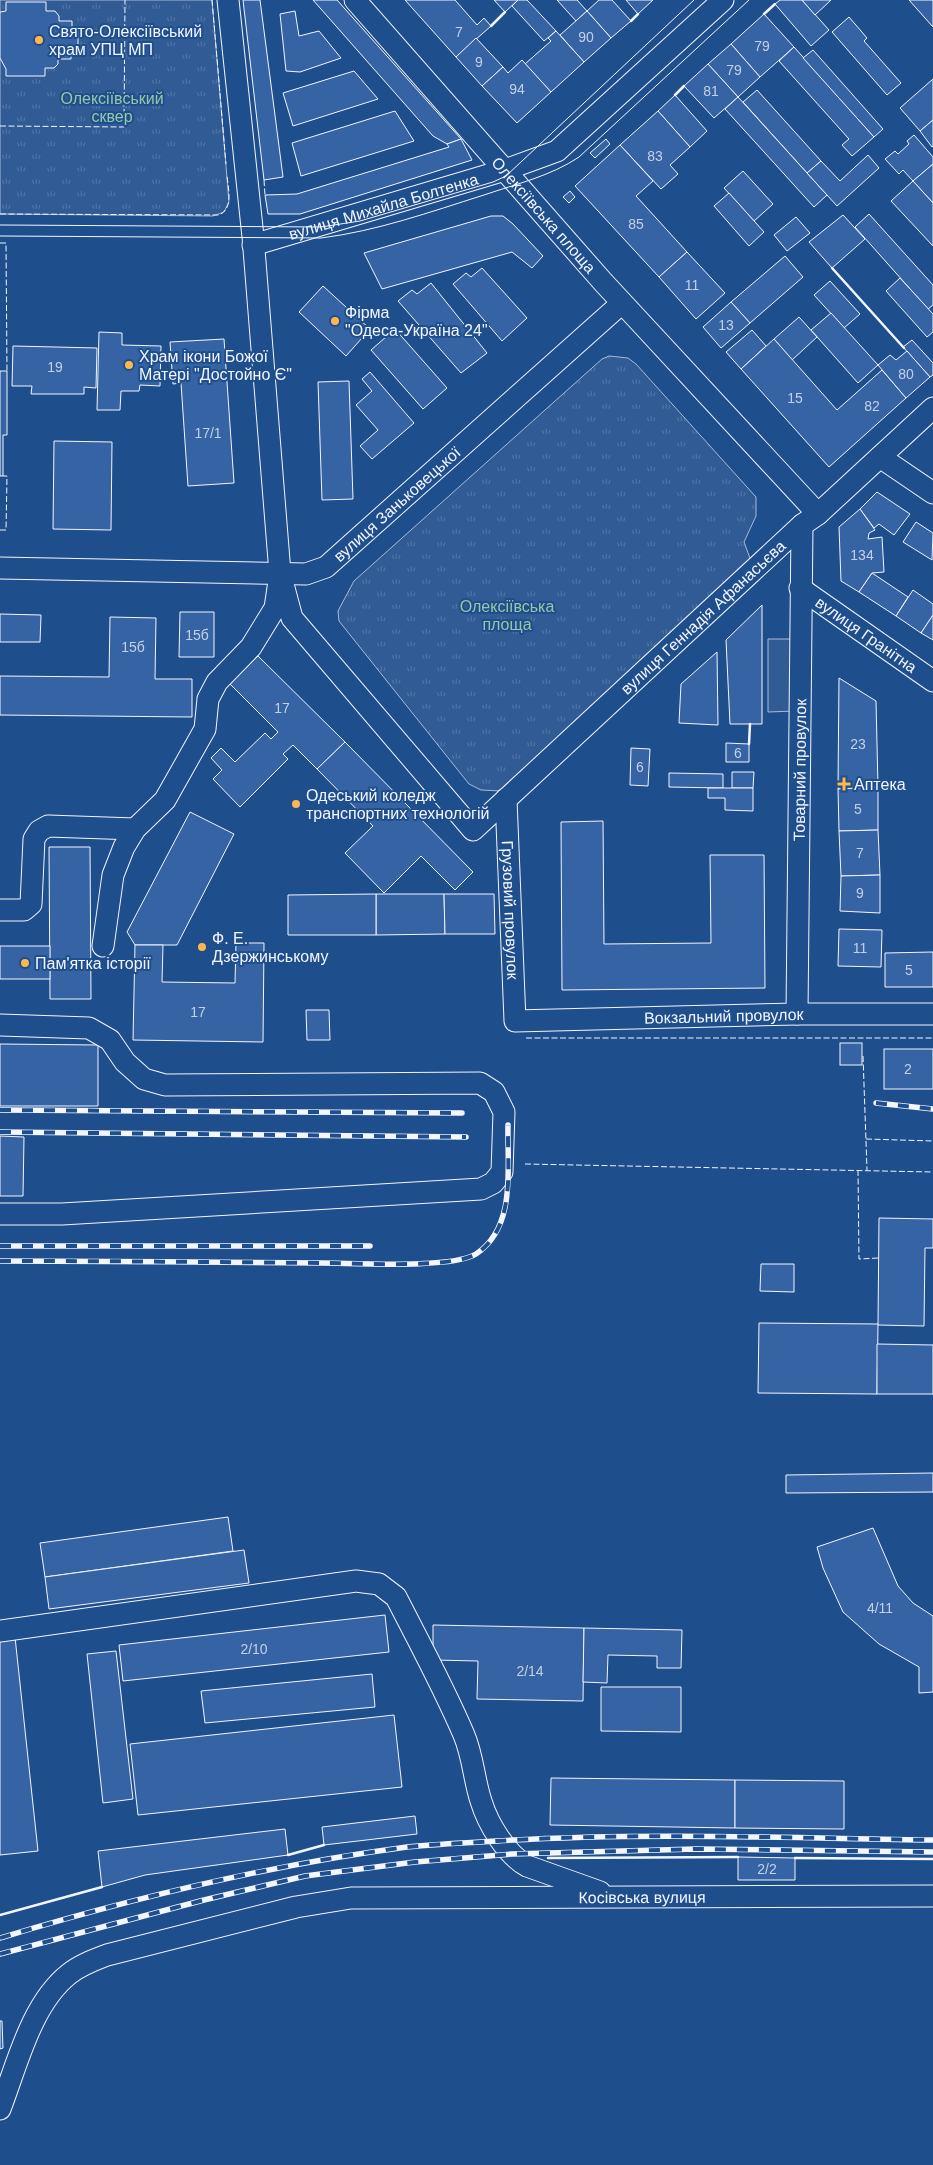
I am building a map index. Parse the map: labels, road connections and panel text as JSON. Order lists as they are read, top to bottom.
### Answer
{
  "streets": {
    "street": [
      "вулиця Михайла Болтенка",
      "Олексіївська площа",
      "вулиця Заньковецької",
      "вулиця Геннадія Афанасьєва",
      "вулиця Гранітна",
      "Товарний провулок",
      "Грузовий провулок",
      "Вокзальний провулок",
      "Косівська вулиця"
    ]
  },
  "crossings": [
    ["вулиця Михайла Болтенка", "Олексіївська площа"],
    ["Олексіївська площа", "вулиця Заньковецької"],
    ["Олексіївська площа", "вулиця Геннадія Афанасьєва"],
    ["Олексіївська площа", "Товарний провулок"],
    ["вулиця Заньковецької", "вулиця Геннадія Афанасьєва"],
    ["вулиця Геннадія Афанасьєва", "Товарний провулок"],
    ["вулиця Геннадія Афанасьєва", "Грузовий провулок"],
    ["вулиця Гранітна", "Товарний провулок"],
    ["Товарний провулок", "Вокзальний провулок"],
    ["Грузовий провулок", "Вокзальний провулок"]
  ],
  "parks": ["Олексіївський сквер", "Олексіївська площа"],
  "places": {
    "other": [
      "Свято-Олексіївський храм УПЦ МП",
      "Фірма \"Одеса-Україна 24\"",
      "Храм ікони Божої Матері \"Достойно Є\"",
      "Одеський коледж транспортних технологій",
      "Ф. Е. Дзержинському",
      "Пам'ятка історії"
    ],
    "health": ["Аптека"]
  },
  "house_numbers": [
    "7",
    "90",
    "79",
    "9",
    "79",
    "94",
    "81",
    "83",
    "85",
    "11",
    "13",
    "19",
    "80",
    "15",
    "82",
    "17/1",
    "134",
    "15б",
    "15б",
    "17",
    "23",
    "6",
    "6",
    "5",
    "7",
    "9",
    "11",
    "5",
    "17",
    "2",
    "4/11",
    "2/10",
    "2/14",
    "2/2"
  ]
}
